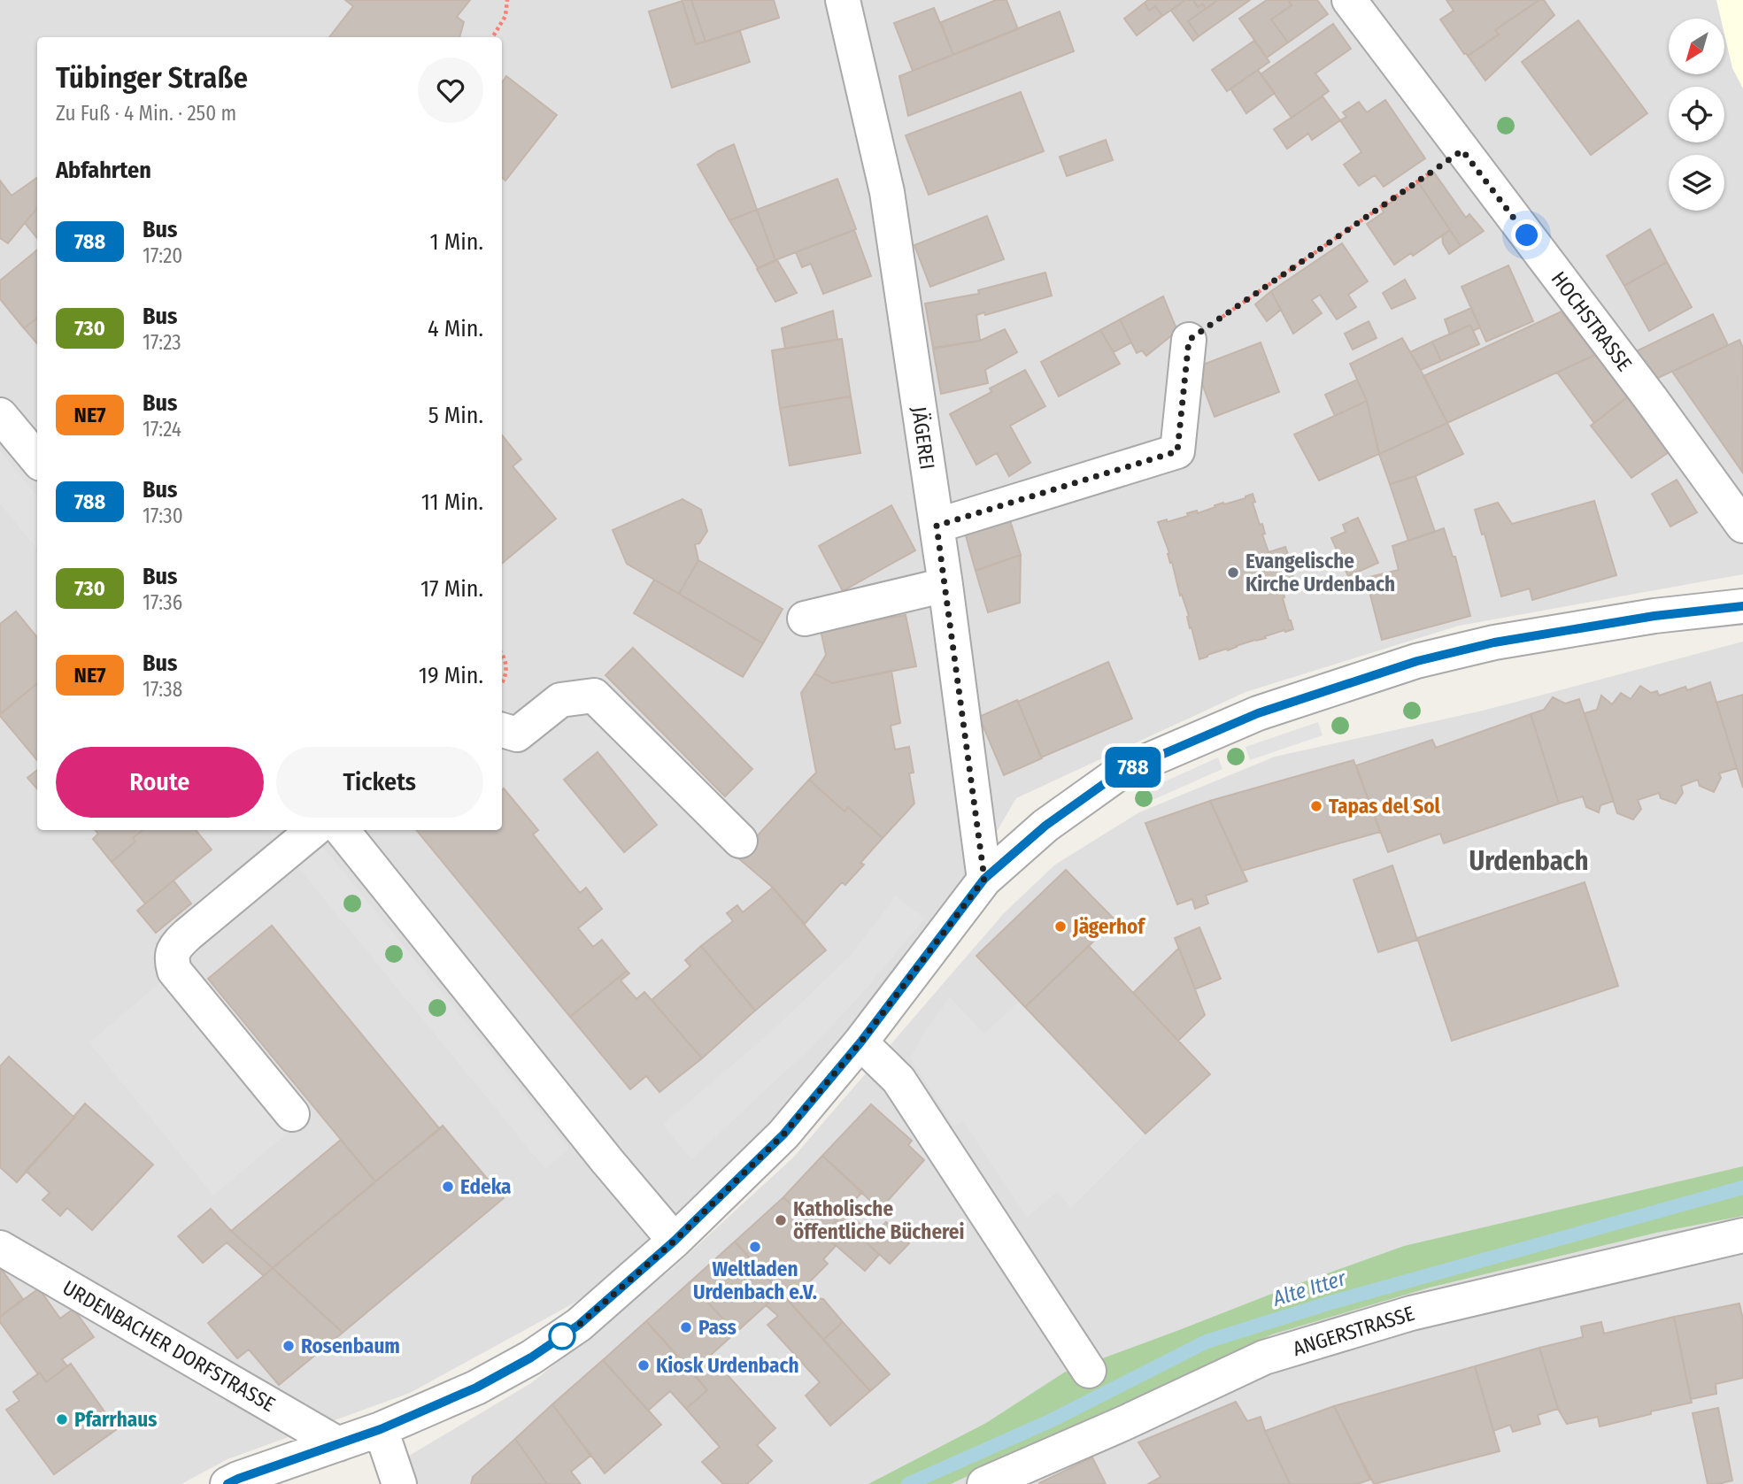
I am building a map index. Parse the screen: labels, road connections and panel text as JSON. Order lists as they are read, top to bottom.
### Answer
{
  "streets": {
    "street": [
      "HOCHSTRASSE",
      "JÄGEREI",
      "ANGERSTRASSE",
      "URDENBACHER DORFSTRASSE"
    ]
  },
  "districts": ["Urdenbach"],
  "water": ["Alte Itter"],
  "places": [
    "Evangelische Kirche Urdenbach",
    "Tapas del Sol",
    "Jägerhof",
    "Edeka",
    "Katholische öffentliche Bücherei",
    "Weltladen Urdenbach e.V.",
    "Pass",
    "Rosenbaum",
    "Kiosk Urdenbach",
    "Pfarrhaus"
  ],
  "lines": ["bus line 788"],
  "north": "bottom left",
  "page": {
    "on_map": "788",
    "heading": [
      ["Tübinger Straße", "Zu Fuß · 4 Min. · 250 m"],
      "Abfahrten"
    ],
    "list": [
      {
        "mark": "788",
        "name": "Bus",
        "note": "17:20",
        "value": "1 Min."
      },
      {
        "mark": "730",
        "name": "Bus",
        "note": "17:23",
        "value": "4 Min."
      },
      {
        "mark": "NE7",
        "name": "Bus",
        "note": "17:24",
        "value": "5 Min."
      },
      {
        "mark": "788",
        "name": "Bus",
        "note": "17:30",
        "value": "11 Min."
      },
      {
        "mark": "730",
        "name": "Bus",
        "note": "17:36",
        "value": "17 Min."
      },
      {
        "mark": "NE7",
        "name": "Bus",
        "note": "17:38",
        "value": "19 Min."
      }
    ],
    "buttons": ["Route", "Tickets"]
  }
}
